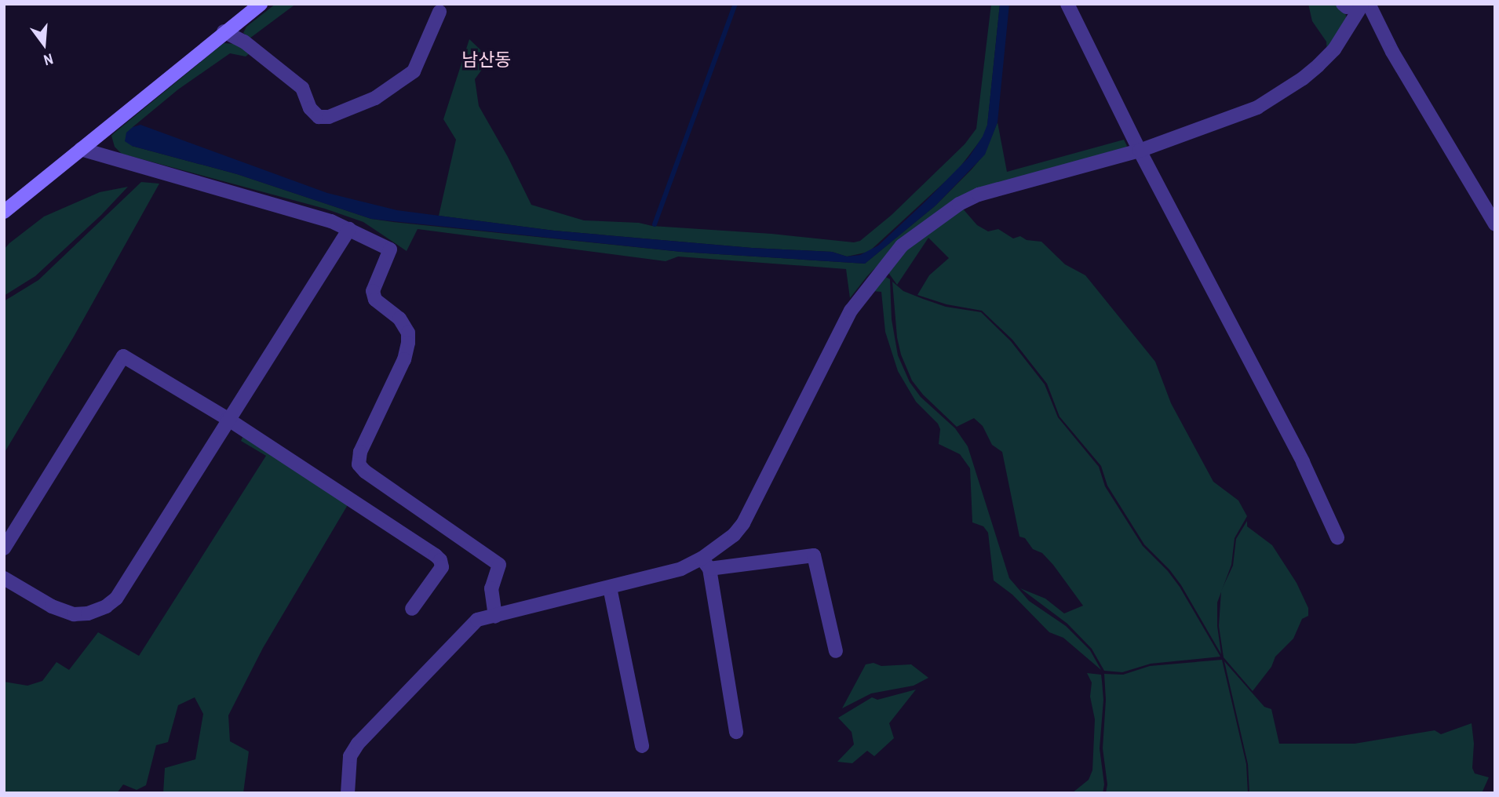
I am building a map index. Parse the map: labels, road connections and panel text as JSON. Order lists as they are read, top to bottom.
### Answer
{
  "districts": ["남산동"],
  "north": "bottom"
}
